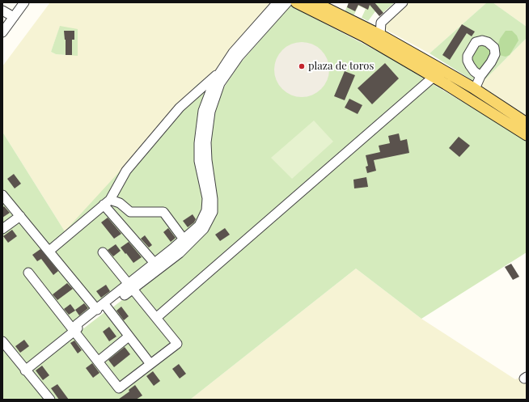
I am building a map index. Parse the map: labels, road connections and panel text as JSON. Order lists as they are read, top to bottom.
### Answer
{
  "places": ["plaza de toros"]
}
